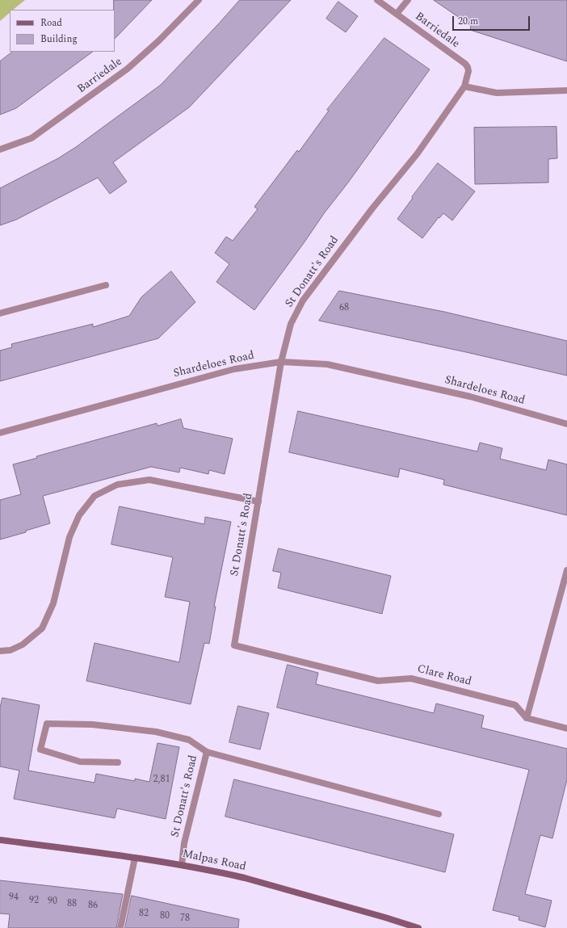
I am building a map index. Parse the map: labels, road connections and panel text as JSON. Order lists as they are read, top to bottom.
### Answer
{
  "streets": {
    "main road": ["Malpas Road"],
    "street": [
      "Barriedale",
      "St Donatt's Road",
      "Shardeloes Road",
      "Clare Road"
    ]
  },
  "crossings": [
    ["Barriedale", "St Donatt's Road"],
    ["St Donatt's Road", "Shardeloes Road"],
    ["St Donatt's Road", "Clare Road"],
    ["St Donatt's Road", "Malpas Road"]
  ],
  "house_numbers": [
    "68",
    "2,81",
    "94",
    "92",
    "90",
    "88",
    "86",
    "82",
    "80",
    "78"
  ],
  "legend": ["Road", "Building"],
  "scale_bar": "20 m"
}
